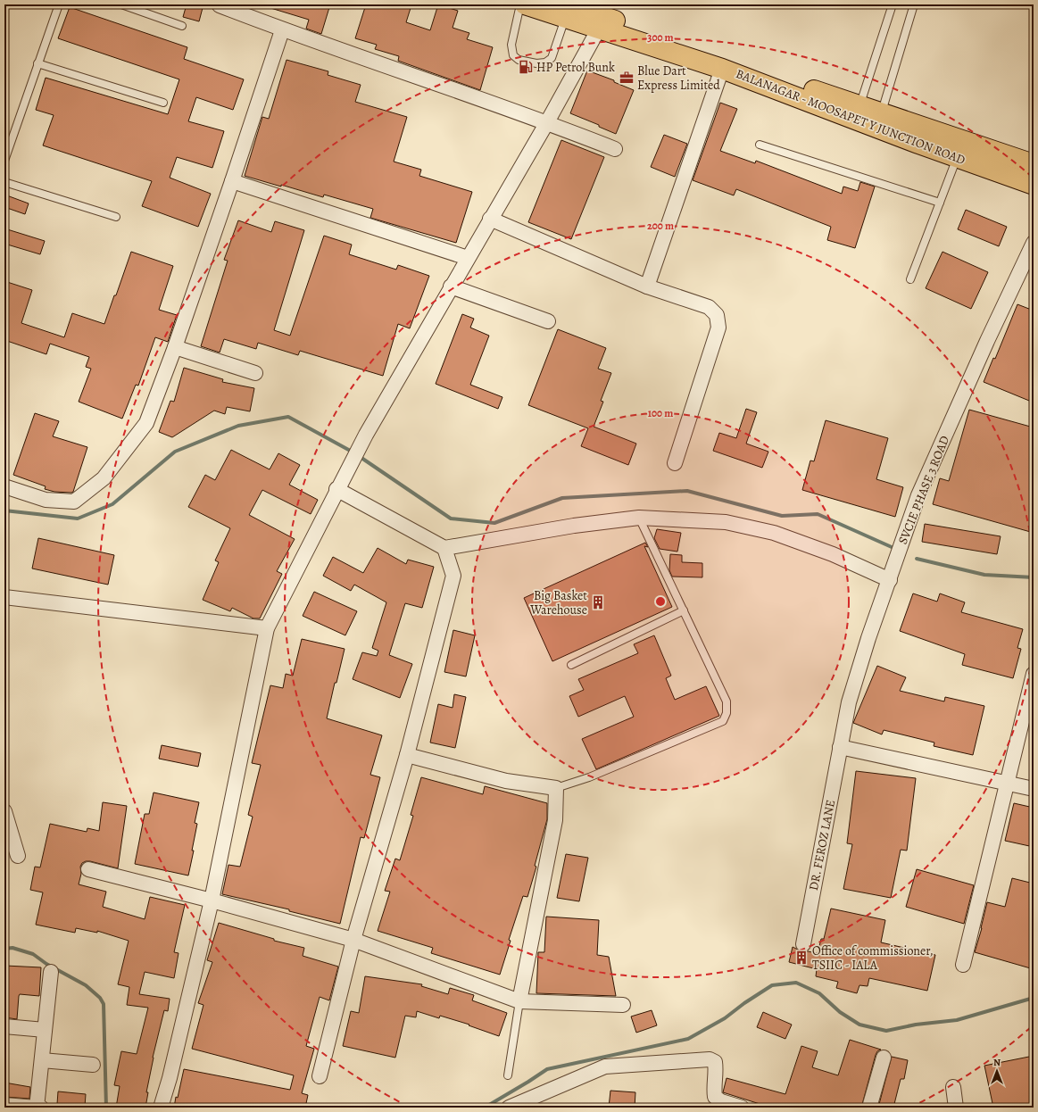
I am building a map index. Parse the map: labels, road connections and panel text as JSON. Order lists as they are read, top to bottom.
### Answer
{
  "streets": {
    "main road": ["BALANAGAR - MOOSAPET Y JUNCTION ROAD"],
    "street": ["SVCIE PHASE 3 ROAD", "DR. FEROZ LANE"]
  },
  "crossings": [
    ["SVCIE PHASE 3 ROAD", "DR. FEROZ LANE"]
  ],
  "places": {
    "fuel station": ["HP Petrol Bunk"],
    "office": ["Blue Dart Express Limited"],
    "building": ["Big Basket Warehouse", "Office of commissioner, TSIIC - IALA"]
  },
  "north": "top",
  "rings": ["300 m", "200 m", "100 m"]
}
